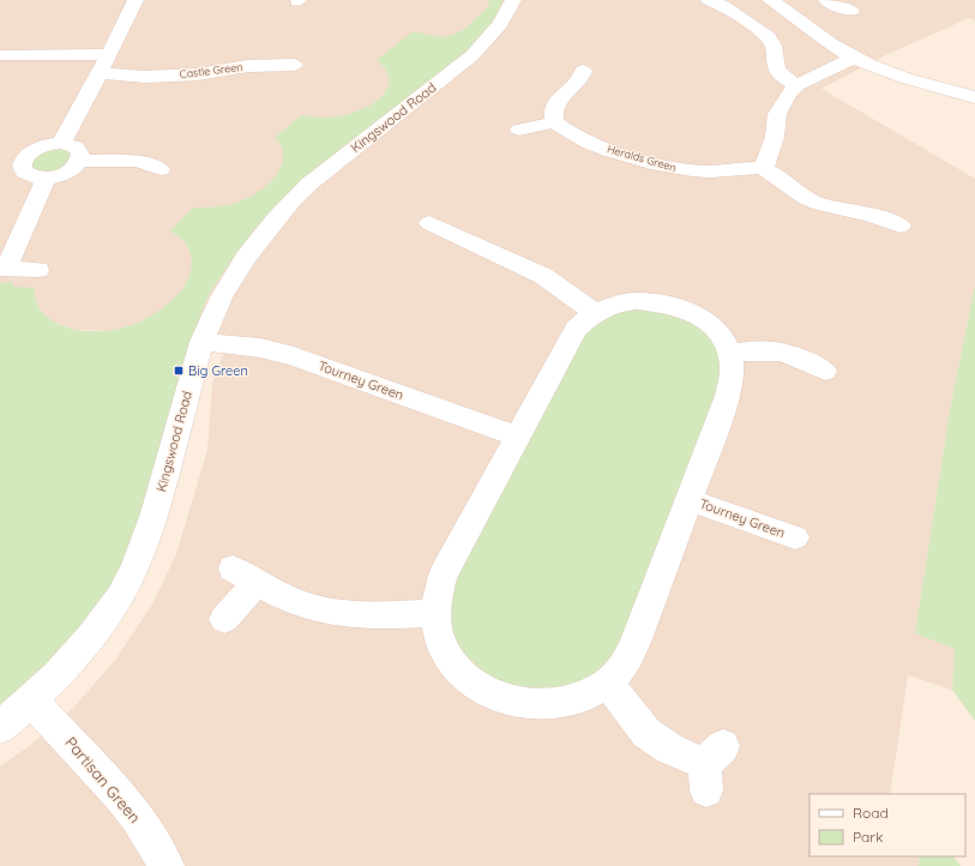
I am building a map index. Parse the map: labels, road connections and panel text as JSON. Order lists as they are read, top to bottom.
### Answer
{
  "streets": {
    "street": [
      "Castle Green",
      "Kingswood Road",
      "Heralds Green",
      "Tourney Green",
      "Partisan Green"
    ]
  },
  "crossings": [
    ["Kingswood Road", "Tourney Green"],
    ["Kingswood Road", "Partisan Green"]
  ],
  "places": {
    "transit": ["Big Green"]
  },
  "legend": ["Road", "Park"]
}
